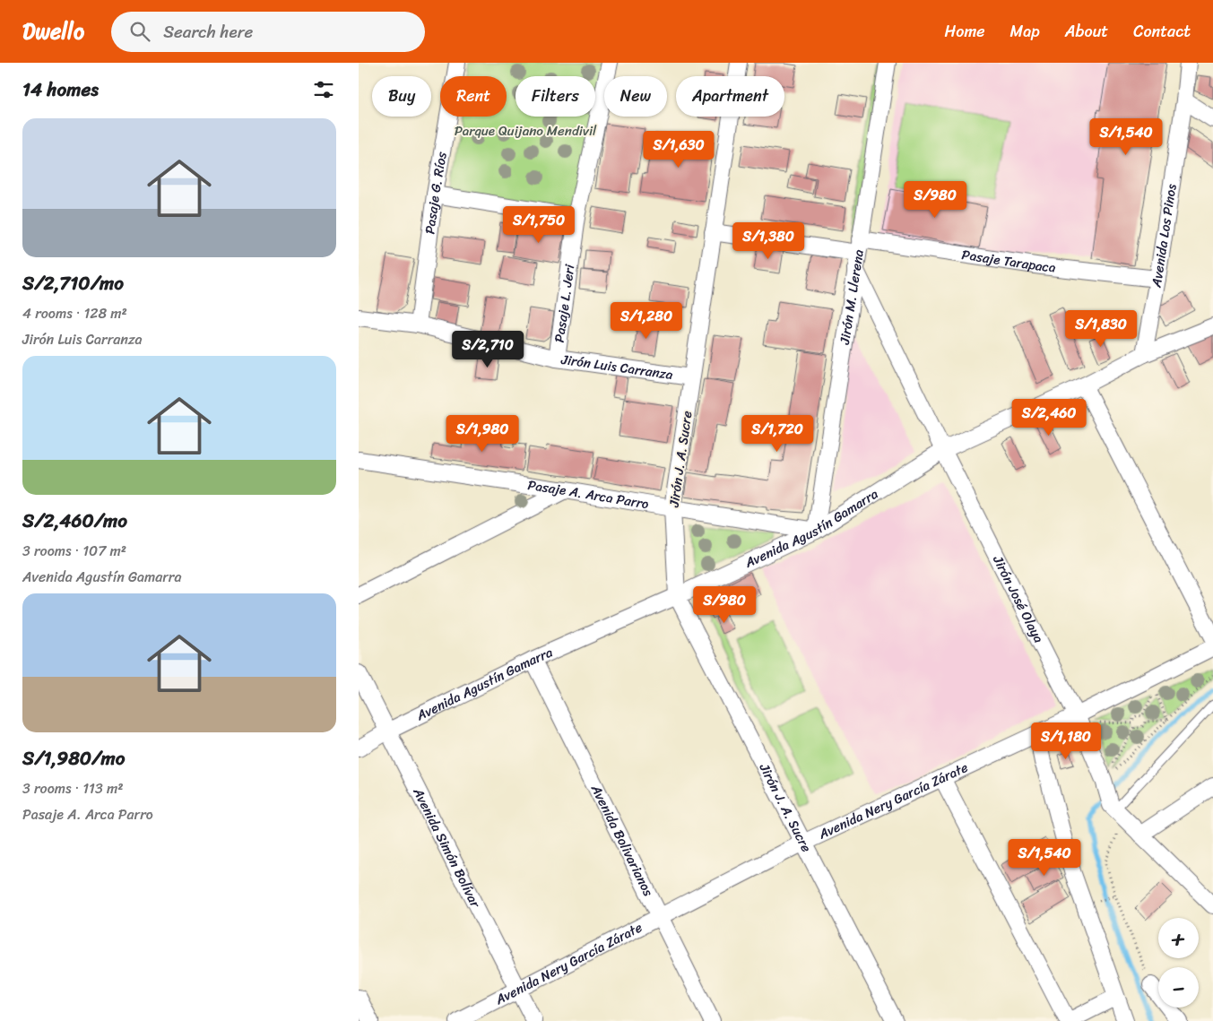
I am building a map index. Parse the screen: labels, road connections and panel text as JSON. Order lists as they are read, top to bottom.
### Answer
{
  "streets": {
    "street": [
      "Pasaje G. Ríos",
      "Avenida Los Pinos",
      "Pasaje Tarapaca",
      "Jirón M. Llerena",
      "Pasaje L. Jeri",
      "Jirón Luis Carranza",
      "Jirón J. A. Sucre",
      "Pasaje A. Arca Parro",
      "Avenida Agustín Gamarra",
      "Jirón José Olaya",
      "Avenida Nery García Zárate",
      "Avenida Bolivarianos",
      "Avenida Simón Bolívar"
    ]
  },
  "crossings": [
    ["Pasaje G. Ríos", "Jirón Luis Carranza"],
    ["Avenida Los Pinos", "Pasaje Tarapaca"],
    ["Avenida Los Pinos", "Avenida Agustín Gamarra"],
    ["Pasaje Tarapaca", "Jirón M. Llerena"],
    ["Pasaje Tarapaca", "Jirón J. A. Sucre"],
    ["Jirón M. Llerena", "Pasaje A. Arca Parro"],
    ["Jirón M. Llerena", "Avenida Agustín Gamarra"],
    ["Jirón M. Llerena", "Jirón José Olaya"],
    ["Pasaje L. Jeri", "Jirón Luis Carranza"],
    ["Jirón Luis Carranza", "Jirón J. A. Sucre"],
    ["Jirón J. A. Sucre", "Pasaje A. Arca Parro"],
    ["Jirón J. A. Sucre", "Avenida Agustín Gamarra"],
    ["Jirón J. A. Sucre", "Avenida Nery García Zárate"],
    ["Pasaje A. Arca Parro", "Avenida Agustín Gamarra"],
    ["Avenida Agustín Gamarra", "Jirón José Olaya"],
    ["Avenida Agustín Gamarra", "Avenida Bolivarianos"],
    ["Avenida Agustín Gamarra", "Avenida Simón Bolívar"],
    ["Jirón José Olaya", "Avenida Nery García Zárate"],
    ["Avenida Nery García Zárate", "Avenida Bolivarianos"],
    ["Avenida Nery García Zárate", "Avenida Simón Bolívar"]
  ],
  "parks": ["Parque Quijano Mendivil"],
  "page": {
    "header": "Dwello",
    "search": "Search here",
    "nav": [
      "Home",
      "Map",
      "About",
      "Contact"
    ],
    "heading": "14 homes",
    "chip": [
      "Buy",
      "Rent",
      "Filters",
      "New",
      "Apartment"
    ],
    "list": [
      {
        "name": "S/2,710/mo",
        "note": "4 rooms · 128 m² · Jirón Luis Carranza"
      },
      {
        "name": "S/2,460/mo",
        "note": "3 rooms · 107 m² · Avenida Agustín Gamarra"
      },
      {
        "name": "S/1,980/mo",
        "note": "3 rooms · 113 m² · Pasaje A. Arca Parro"
      }
    ],
    "price": [
      "S/1,540",
      "S/1,630",
      "S/980",
      "S/1,750",
      "S/1,380",
      "S/1,280",
      "S/1,830",
      "S/2,710",
      "S/2,460",
      "S/1,980",
      "S/1,720",
      "S/980",
      "S/1,180",
      "S/1,540"
    ],
    "map_buttons": ["+", "−"]
  }
}
